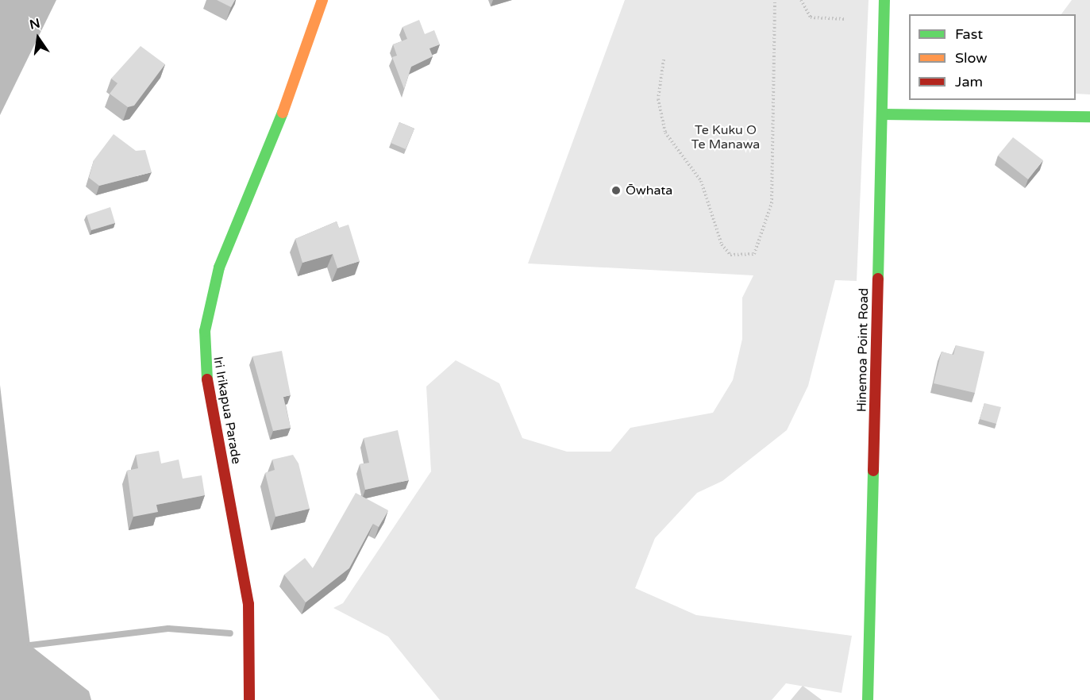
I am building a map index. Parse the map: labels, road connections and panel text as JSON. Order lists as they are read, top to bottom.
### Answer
{
  "streets": {
    "street": ["Hinemoa Point Road", "Iri Irikapua Parade"]
  },
  "parks": ["Te Kuku O Te Manawa"],
  "places": ["Ōwhata"],
  "legend": ["Fast", "Slow", "Jam"],
  "north": "top"
}
